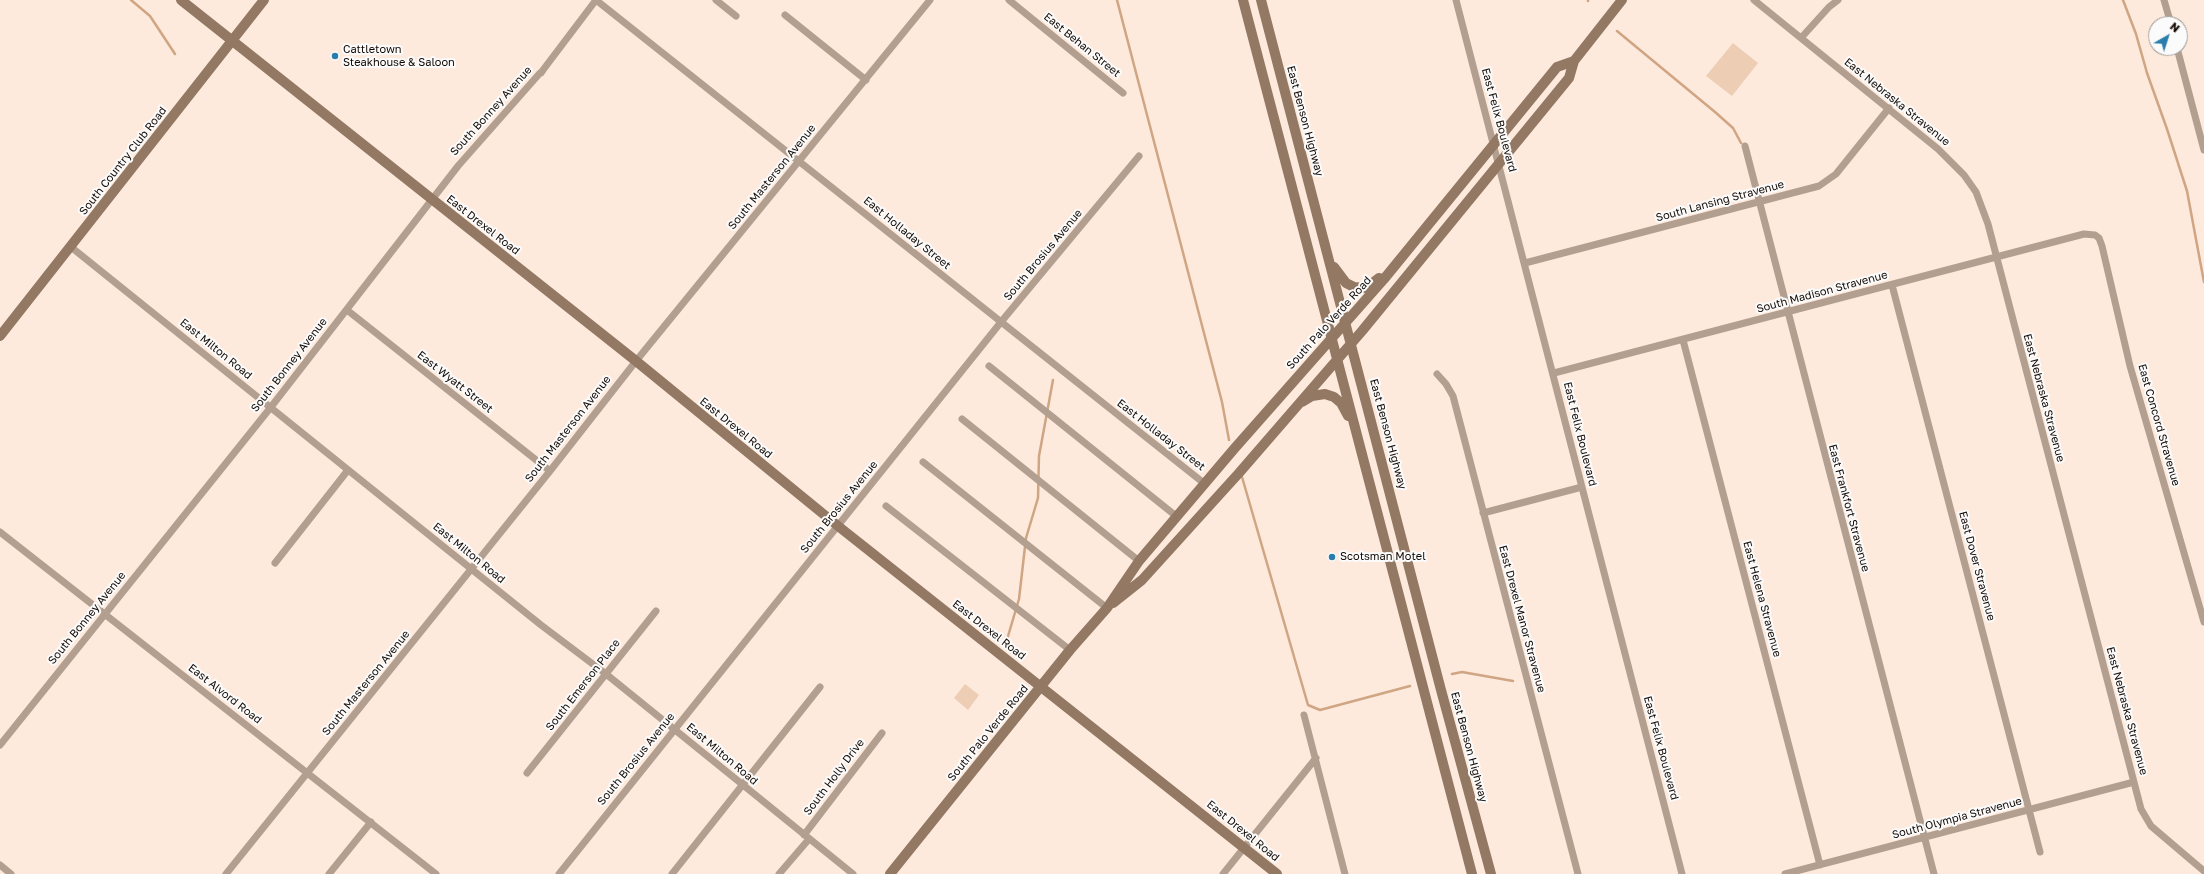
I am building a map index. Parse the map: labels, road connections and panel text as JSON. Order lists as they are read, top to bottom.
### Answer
{
  "streets": {
    "main road": [
      "East Benson Highway",
      "South Country Club Road",
      "East Drexel Road",
      "South Palo Verde Road"
    ],
    "street": [
      "East Behan Street",
      "East Nebraska Stravenue",
      "South Bonney Avenue",
      "East Felix Boulevard",
      "South Masterson Avenue",
      "South Lansing Stravenue",
      "East Holladay Street",
      "South Brosius Avenue",
      "South Madison Stravenue",
      "East Milton Road",
      "East Wyatt Street",
      "East Concord Stravenue",
      "East Frankfort Stravenue",
      "East Dover Stravenue",
      "East Helena Stravenue",
      "East Drexel Manor Stravenue",
      "South Emerson Place",
      "East Alvord Road",
      "South Holly Drive",
      "South Olympia Stravenue"
    ]
  },
  "crossings": [
    ["East Nebraska Stravenue", "South Lansing Stravenue"],
    ["East Nebraska Stravenue", "South Madison Stravenue"],
    ["East Nebraska Stravenue", "South Olympia Stravenue"],
    ["South Bonney Avenue", "East Drexel Road"],
    ["South Bonney Avenue", "East Holladay Street"],
    ["South Bonney Avenue", "East Milton Road"],
    ["South Bonney Avenue", "East Wyatt Street"],
    ["South Bonney Avenue", "East Alvord Road"],
    ["East Felix Boulevard", "South Lansing Stravenue"],
    ["East Felix Boulevard", "South Madison Stravenue"],
    ["East Felix Boulevard", "South Palo Verde Road"],
    ["East Benson Highway", "South Palo Verde Road"],
    ["South Country Club Road", "East Drexel Road"],
    ["South Country Club Road", "East Milton Road"],
    ["South Masterson Avenue", "East Drexel Road"],
    ["South Masterson Avenue", "East Holladay Street"],
    ["South Masterson Avenue", "East Milton Road"],
    ["South Masterson Avenue", "East Wyatt Street"],
    ["South Masterson Avenue", "East Alvord Road"],
    ["South Lansing Stravenue", "East Frankfort Stravenue"],
    ["East Drexel Road", "South Brosius Avenue"],
    ["East Drexel Road", "South Palo Verde Road"],
    ["East Holladay Street", "South Brosius Avenue"],
    ["East Holladay Street", "South Palo Verde Road"],
    ["South Brosius Avenue", "East Milton Road"],
    ["South Madison Stravenue", "East Concord Stravenue"],
    ["South Madison Stravenue", "East Frankfort Stravenue"],
    ["South Madison Stravenue", "East Dover Stravenue"],
    ["South Madison Stravenue", "East Helena Stravenue"],
    ["East Milton Road", "South Emerson Place"],
    ["East Milton Road", "South Holly Drive"],
    ["East Frankfort Stravenue", "South Olympia Stravenue"],
    ["East Dover Stravenue", "South Olympia Stravenue"],
    ["East Helena Stravenue", "South Olympia Stravenue"]
  ],
  "places": ["Cattletown Steakhouse & Saloon", "Scotsman Motel"],
  "north": "top right"
}
